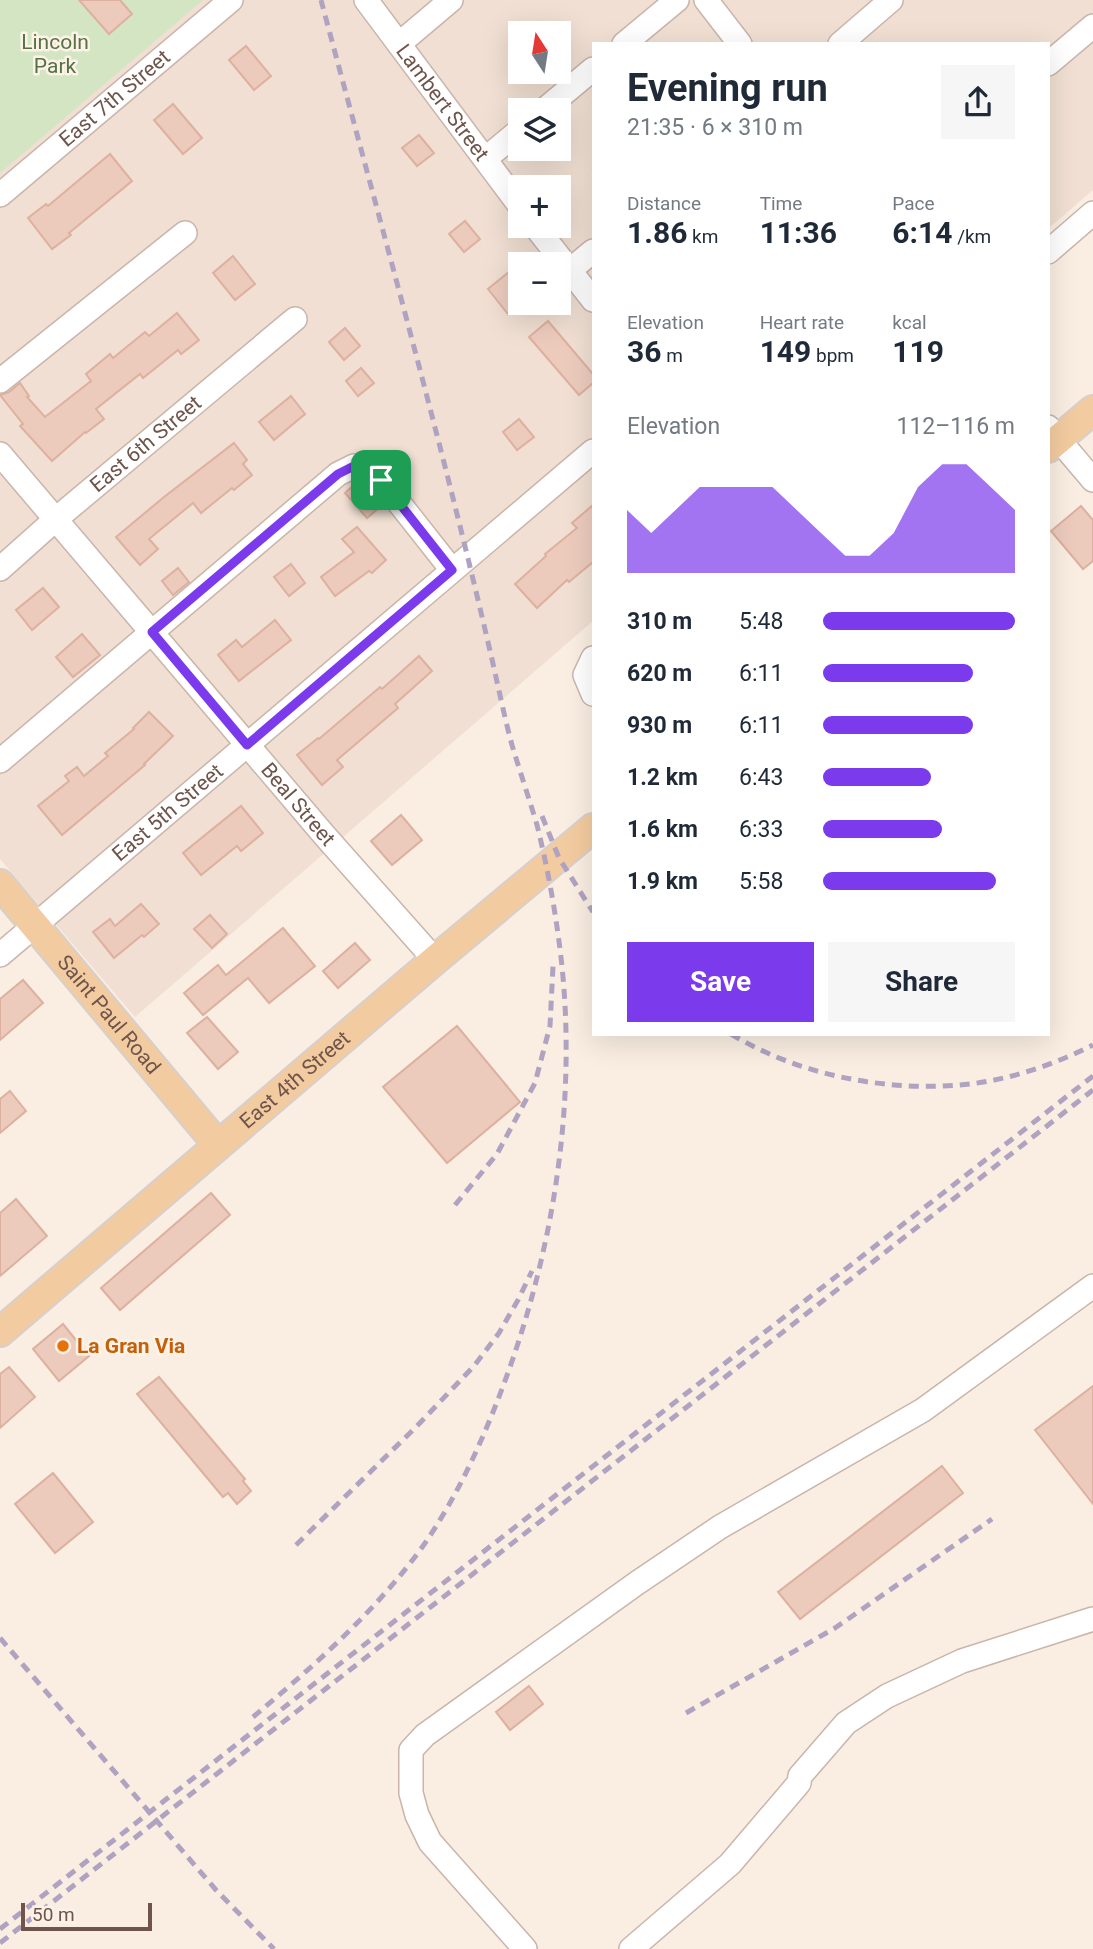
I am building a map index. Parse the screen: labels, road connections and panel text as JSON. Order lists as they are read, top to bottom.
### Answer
{
  "streets": {
    "main road": ["Saint Paul Road", "East 4th Street"],
    "street": [
      "East 7th Street",
      "Lambert Street",
      "East 6th Street",
      "Beal Street",
      "East 5th Street"
    ]
  },
  "crossings": [
    ["East 6th Street", "Beal Street"],
    ["Beal Street", "East 5th Street"],
    ["Beal Street", "East 4th Street"],
    ["East 5th Street", "Saint Paul Road"],
    ["Saint Paul Road", "East 4th Street"]
  ],
  "parks": ["Lincoln Park"],
  "places": ["La Gran Via"],
  "scale_bar": "50 m",
  "north": "top",
  "page": {
    "map_buttons": ["+", "−"],
    "heading": ["Evening run", "21:35 · 6 × 310 m"],
    "stats": [
      ["Distance", "1.86 km"],
      ["Time", "11:36"],
      ["Pace", "6:14 /km"],
      ["Elevation", "36 m"],
      ["Heart rate", "149 bpm"],
      ["kcal", "119"]
    ],
    "chart": ["Elevation", "112–116 m"],
    "list": [
      {
        "name": "310 m",
        "note": "5:48"
      },
      {
        "name": "620 m",
        "note": "6:11"
      },
      {
        "name": "930 m",
        "note": "6:11"
      },
      {
        "name": "1.2 km",
        "note": "6:43"
      },
      {
        "name": "1.6 km",
        "note": "6:33"
      },
      {
        "name": "1.9 km",
        "note": "5:58"
      }
    ],
    "buttons": ["Save", "Share"],
    "scale": "50 m"
  }
}
